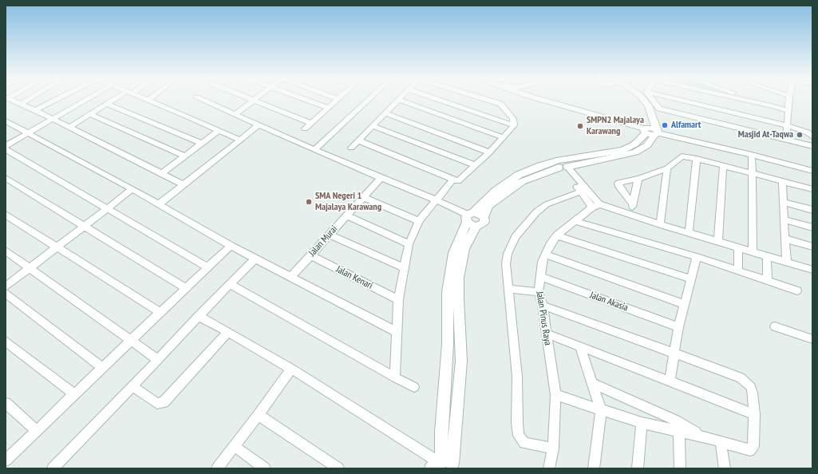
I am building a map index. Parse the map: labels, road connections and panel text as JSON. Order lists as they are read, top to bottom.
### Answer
{
  "streets": {
    "street": [
      "Jalan Murai",
      "Jalan Kenari",
      "Jalan Akasia",
      "Jalan Pinus Raya"
    ]
  },
  "crossings": [
    ["Jalan Murai", "Jalan Kenari"],
    ["Jalan Akasia", "Jalan Pinus Raya"]
  ],
  "places": [
    "Alfamart",
    "SMPN2 Majalaya Karawang",
    "Masjid At-Taqwa",
    "SMA Negeri 1 Majalaya Karawang"
  ]
}
